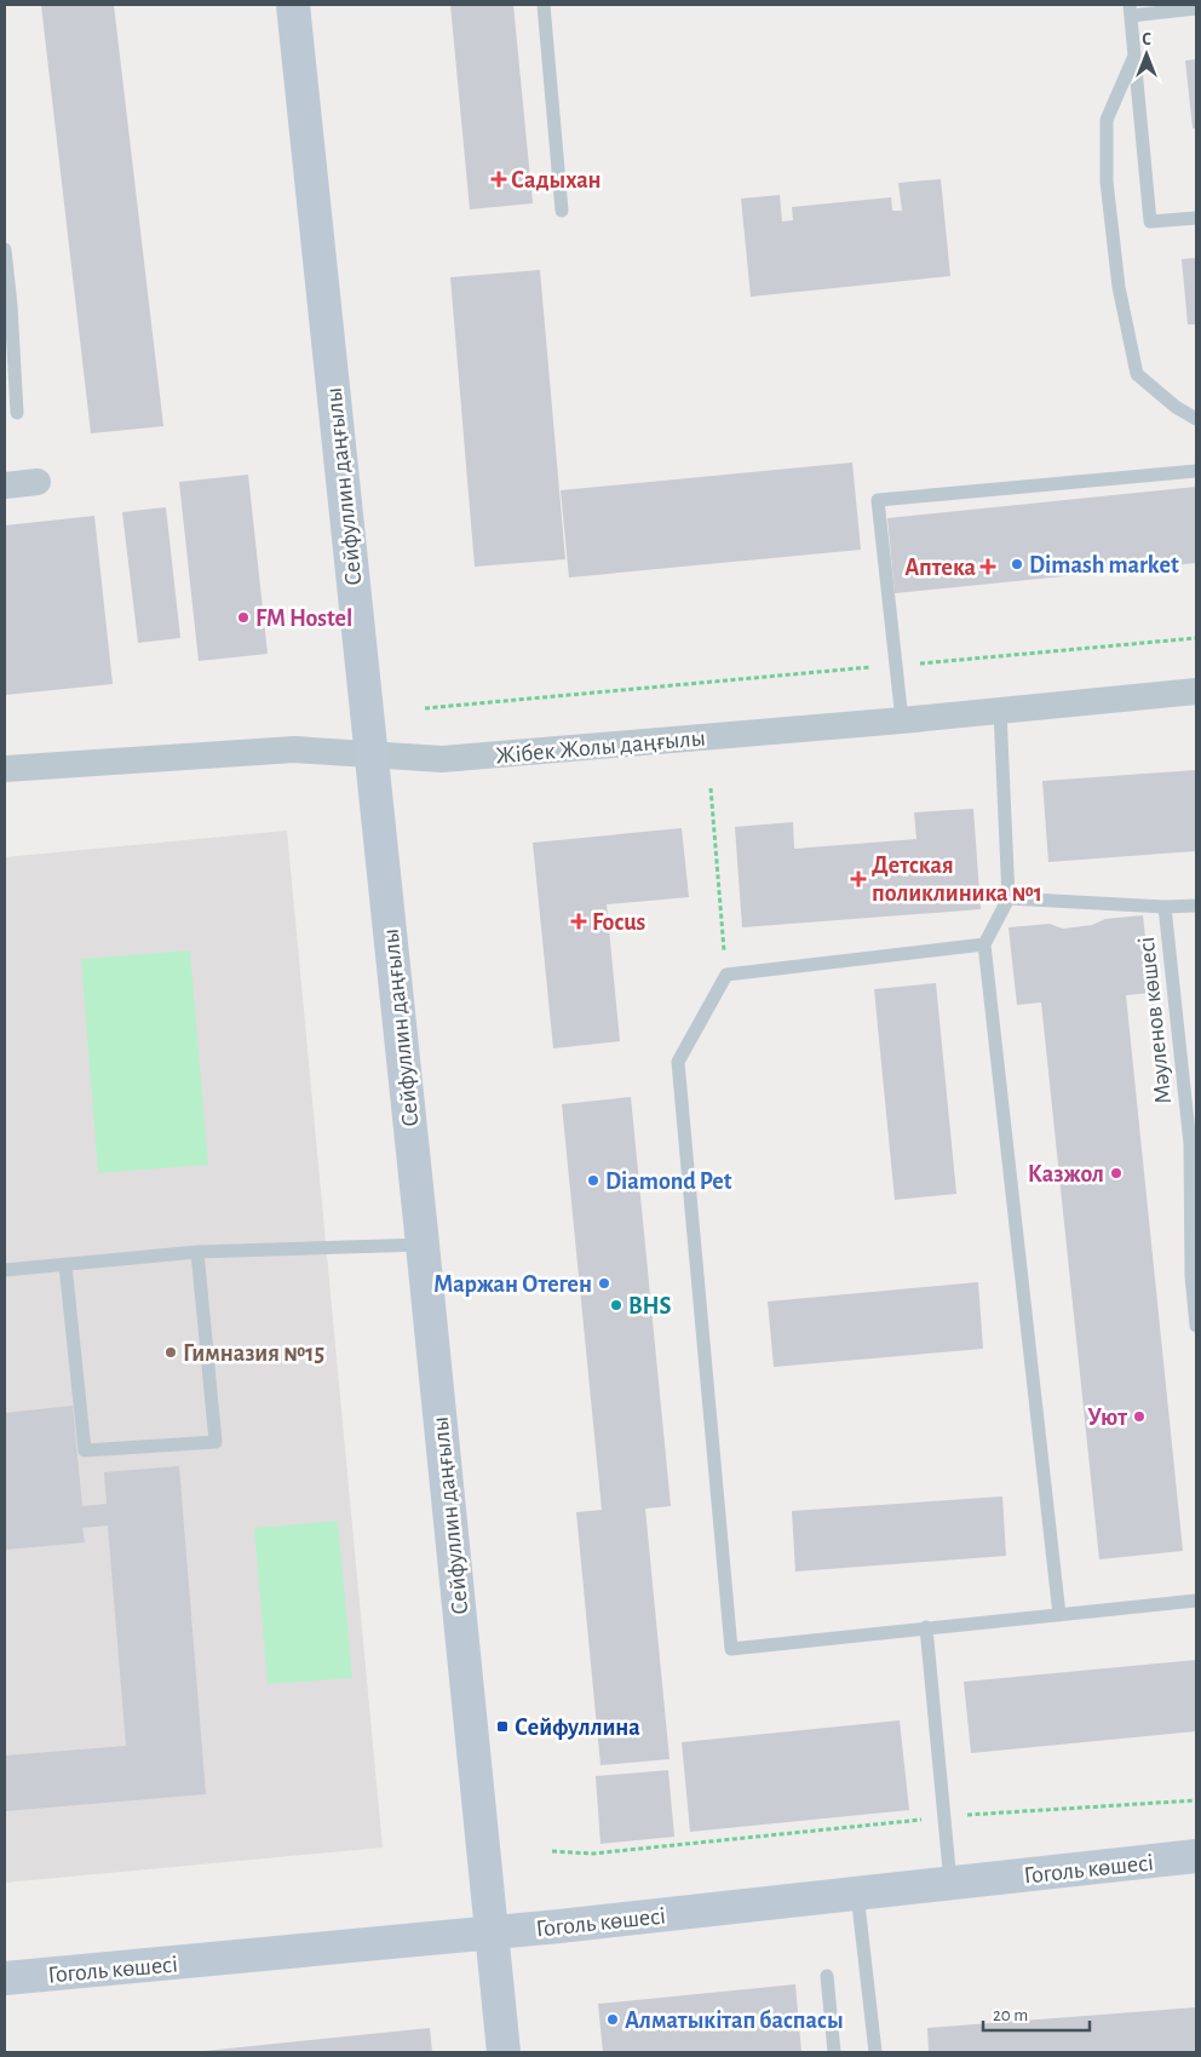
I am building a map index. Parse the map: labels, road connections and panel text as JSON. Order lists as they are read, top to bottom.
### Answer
{
  "streets": {
    "main road": ["Сейфуллин даңғылы", "Гоголь көшесі"],
    "street": ["Жібек Жолы даңғылы"],
    "lane": ["Мәуленов көшесі"]
  },
  "crossings": [
    ["Сейфуллин даңғылы", "Жібек Жолы даңғылы"],
    ["Сейфуллин даңғылы", "Гоголь көшесі"]
  ],
  "places": {
    "health": [
      "Садыхан",
      "Аптека",
      "Детская поликлиника №1",
      "Focus"
    ],
    "other": [
      "Dimash market",
      "FM Hostel",
      "Казжол",
      "Diamond Pet",
      "Маржан Отеген",
      "BHS",
      "Гимназия №15",
      "Уют",
      "Алматыкітап баспасы"
    ],
    "transit": ["Сейфуллина"]
  },
  "scale_bar": "20 m",
  "north": "top"
}
